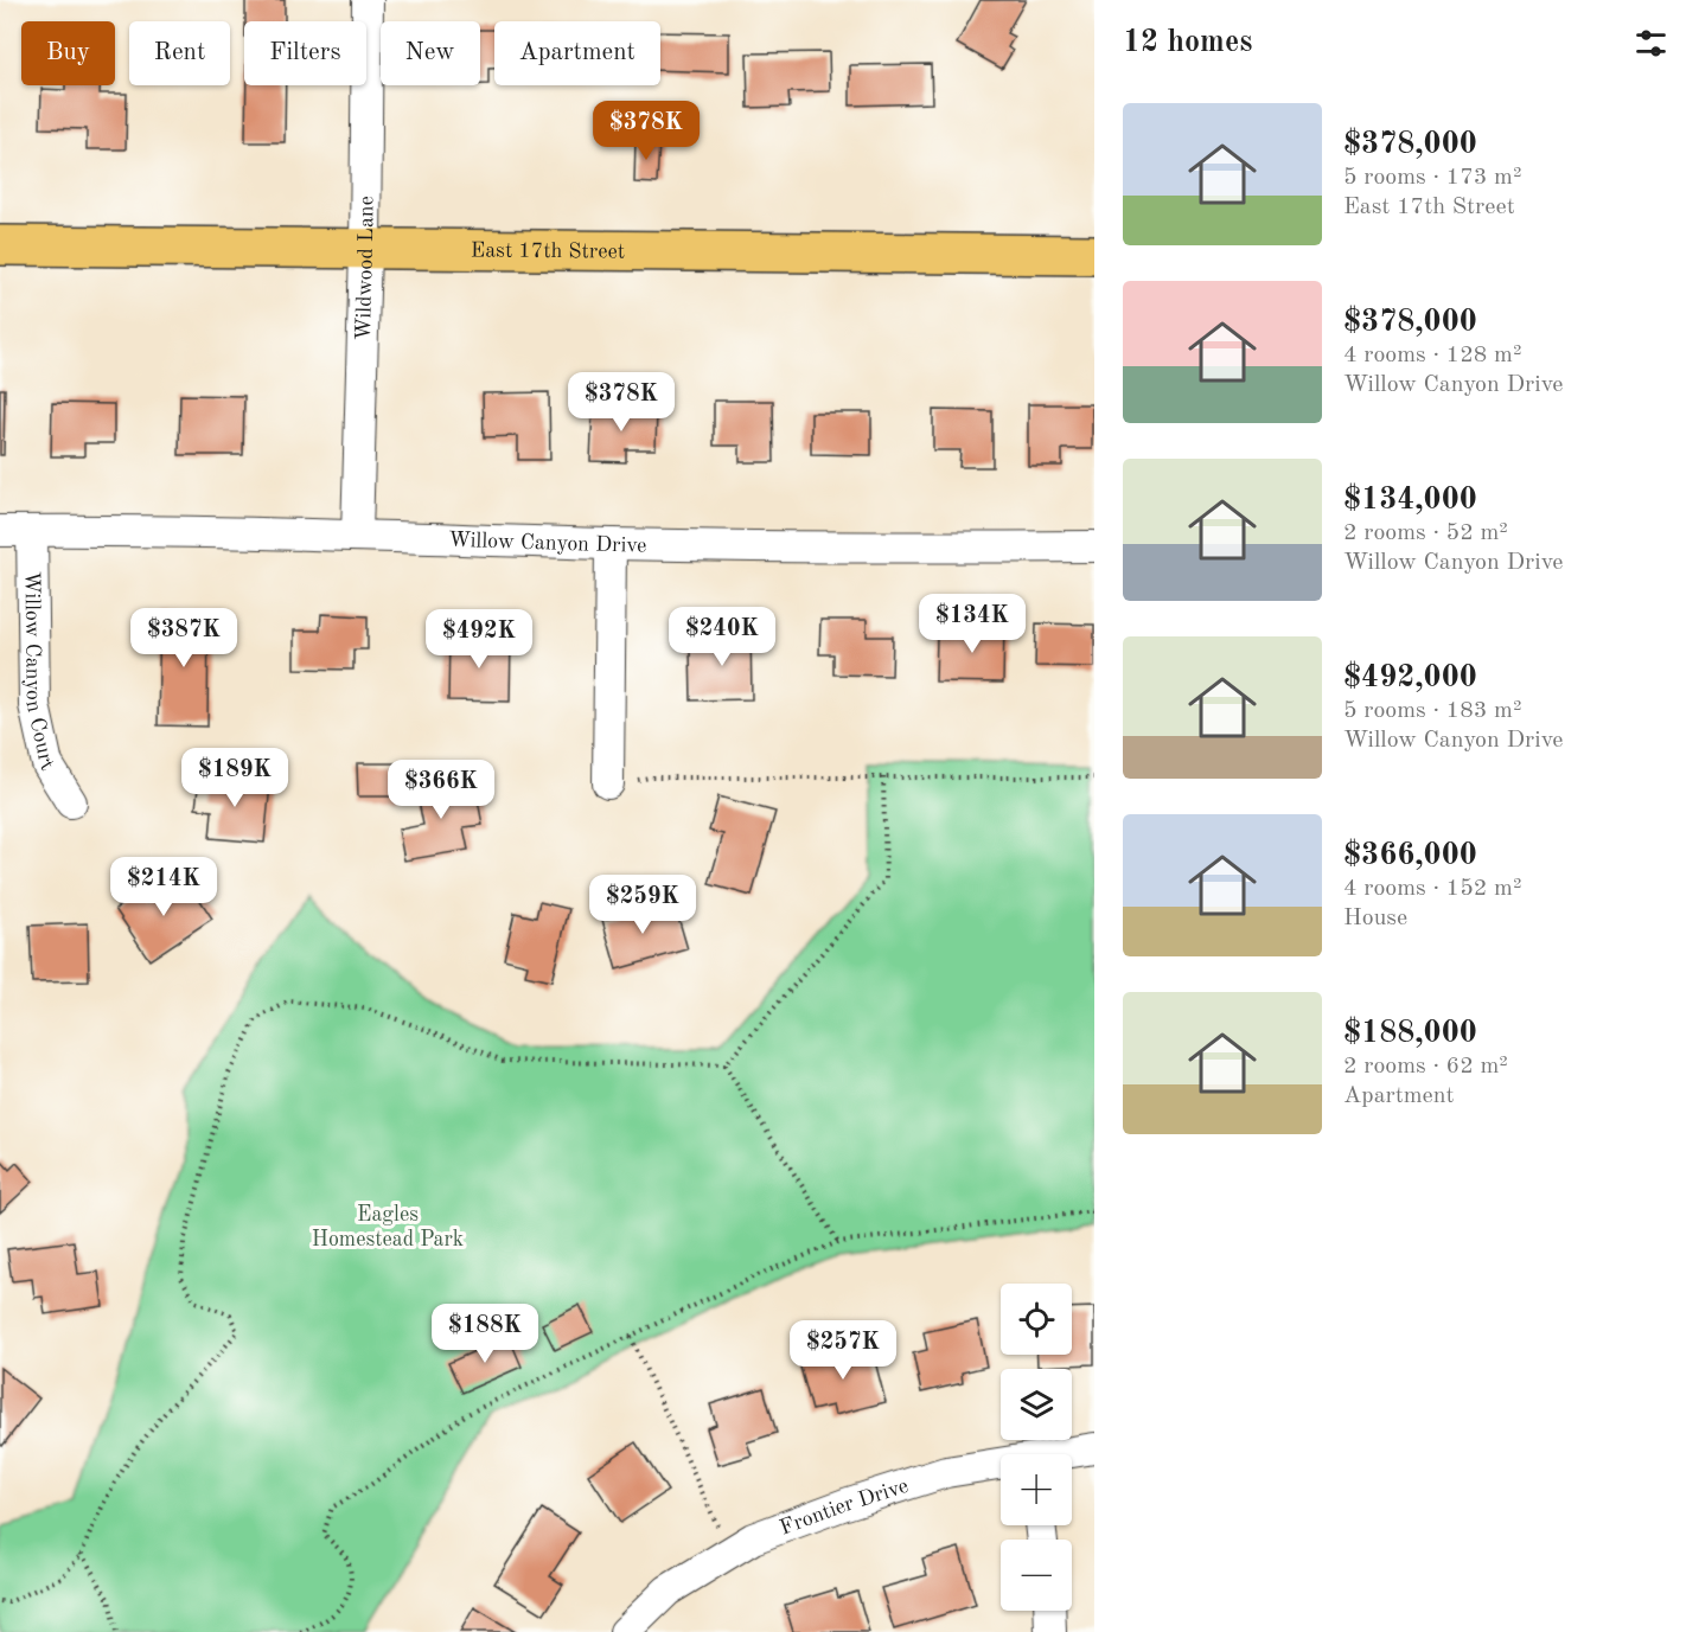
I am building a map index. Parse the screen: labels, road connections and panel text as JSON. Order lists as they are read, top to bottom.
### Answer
{
  "streets": {
    "main road": ["East 17th Street"],
    "street": [
      "Wildwood Lane",
      "Willow Canyon Drive",
      "Willow Canyon Court",
      "Frontier Drive"
    ]
  },
  "crossings": [
    ["East 17th Street", "Wildwood Lane"],
    ["Wildwood Lane", "Willow Canyon Drive"],
    ["Willow Canyon Drive", "Willow Canyon Court"]
  ],
  "parks": ["Eagles Homestead Park"],
  "page": {
    "heading": "12 homes",
    "chip": [
      "Buy",
      "Rent",
      "Filters",
      "New",
      "Apartment"
    ],
    "list": [
      {
        "name": "$378,000",
        "note": "5 rooms · 173 m² · East 17th Street"
      },
      {
        "name": "$378,000",
        "note": "4 rooms · 128 m² · Willow Canyon Drive"
      },
      {
        "name": "$134,000",
        "note": "2 rooms · 52 m² · Willow Canyon Drive"
      },
      {
        "name": "$492,000",
        "note": "5 rooms · 183 m² · Willow Canyon Drive"
      },
      {
        "name": "$366,000",
        "note": "4 rooms · 152 m² · House"
      },
      {
        "name": "$188,000",
        "note": "2 rooms · 62 m² · Apartment"
      }
    ],
    "price": [
      "$378K",
      "$378K",
      "$134K",
      "$240K",
      "$387K",
      "$492K",
      "$189K",
      "$366K",
      "$214K",
      "$259K",
      "$188K",
      "$257K"
    ],
    "map_buttons": ["+", "−"]
  }
}
